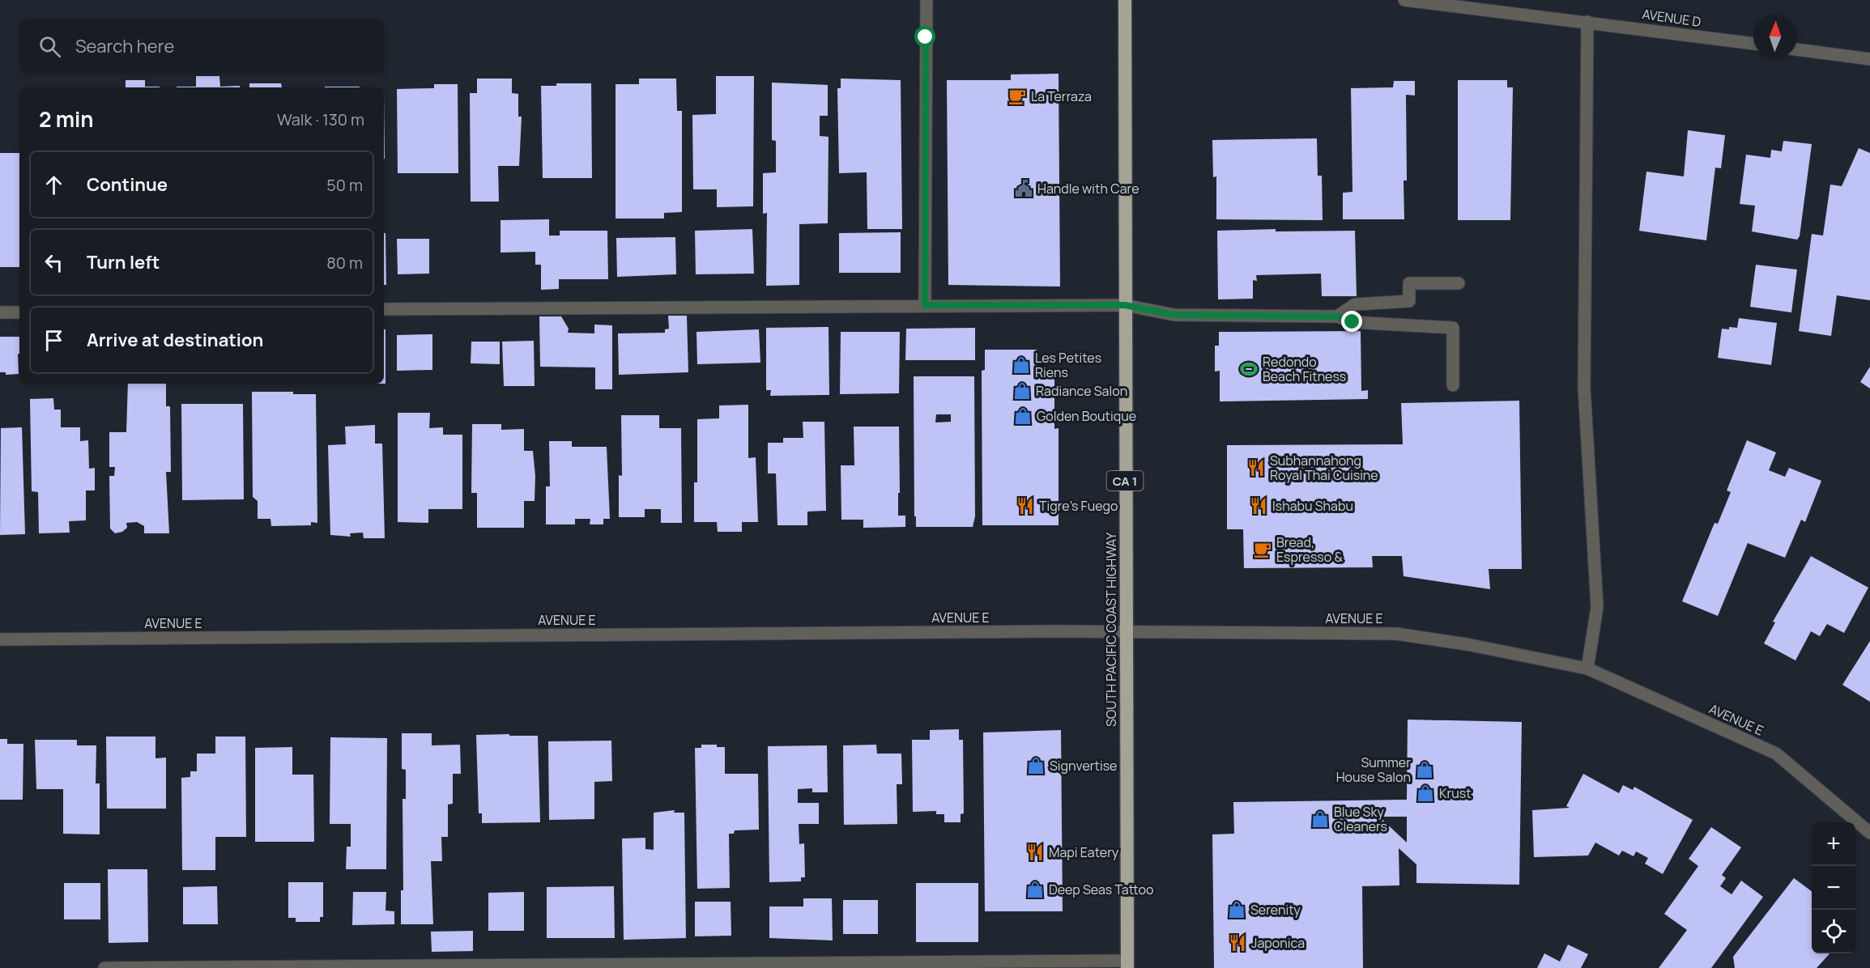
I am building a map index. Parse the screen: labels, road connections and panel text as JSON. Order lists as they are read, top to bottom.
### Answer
{
  "streets": {
    "highway": ["CA 1", "SOUTH PACIFIC COAST HIGHWAY"],
    "street": ["AVENUE D", "AVENUE E"]
  },
  "crossings": [
    ["AVENUE E", "SOUTH PACIFIC COAST HIGHWAY"]
  ],
  "places": {
    "cafe": ["La Terraza", "Bread, Espresso &"],
    "public building": ["Handle with Care"],
    "shop": [
      "Les Petites Riens",
      "Radiance Salon",
      "Golden Boutique",
      "Signvertise",
      "Summer House Salon",
      "Krust",
      "Blue Sky Cleaners",
      "Deep Seas Tattoo",
      "Serenity"
    ],
    "sports": ["Redondo Beach Fitness"],
    "restaurant": [
      "Subhannahong Royal Thai Cuisine",
      "Tigre's Fuego",
      "Ishabu Shabu",
      "Mapi Eatery",
      "Japonica"
    ]
  },
  "north": "top",
  "page": {
    "search": "Search here",
    "heading": ["2 min", "Walk · 130 m"],
    "list": [
      ["Continue", "50 m"],
      ["Turn left", "80 m"],
      "Arrive at destination"
    ],
    "map_buttons": ["+", "−"]
  }
}
